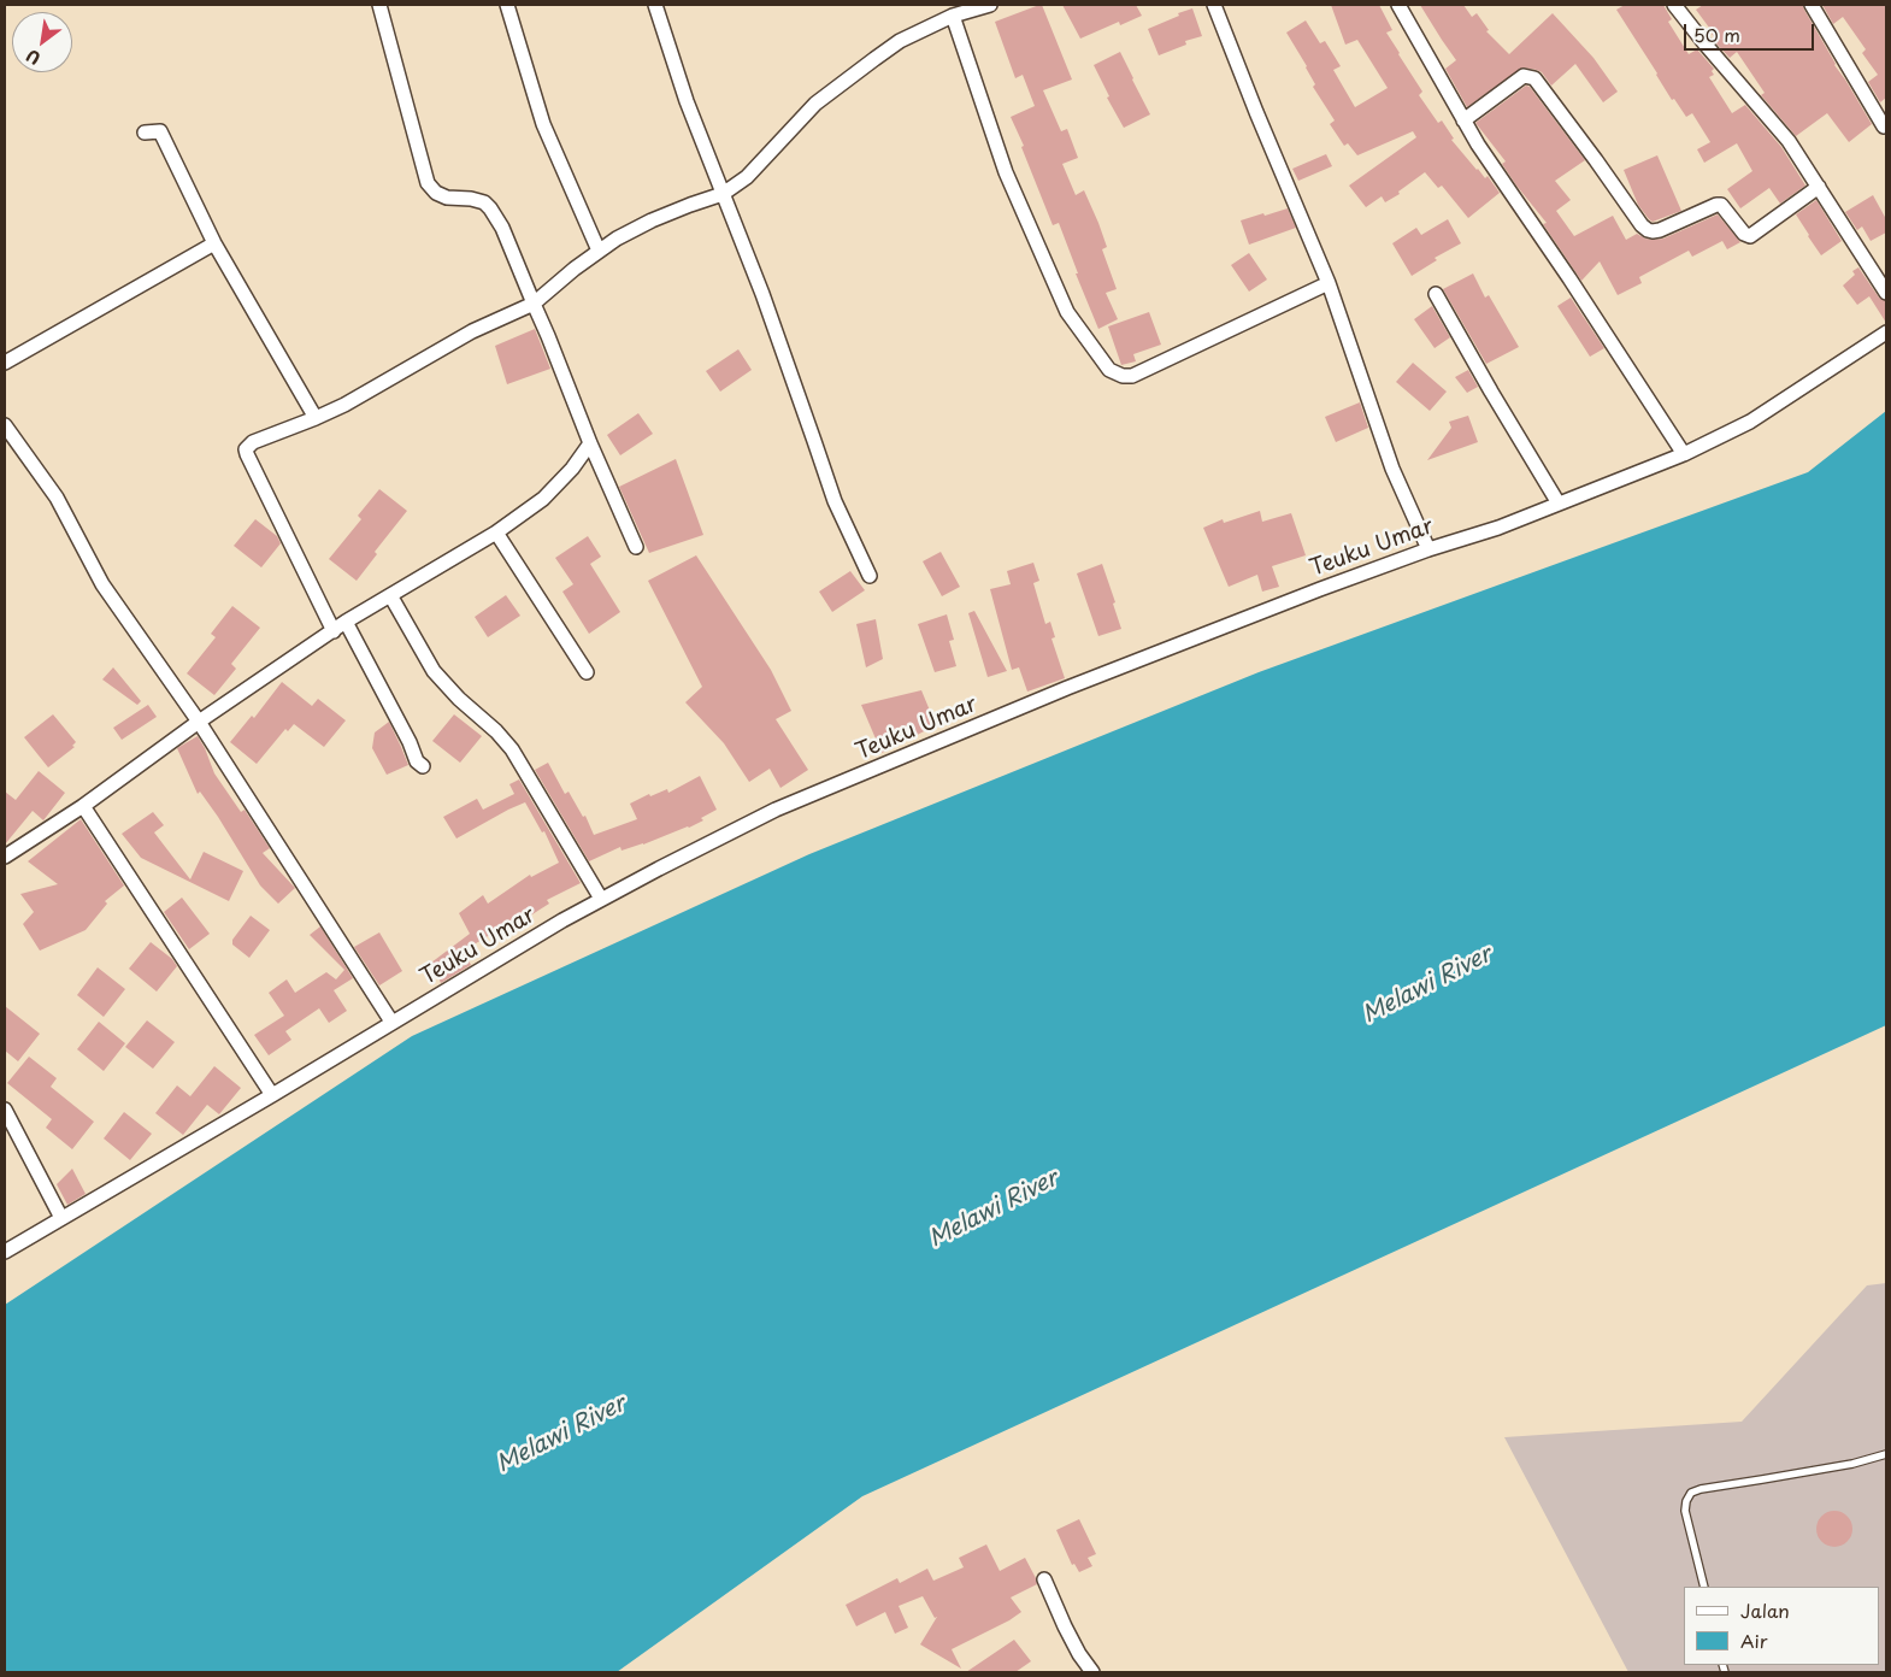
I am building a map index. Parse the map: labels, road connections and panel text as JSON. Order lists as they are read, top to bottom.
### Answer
{
  "streets": {
    "street": ["Teuku Umar"]
  },
  "water": ["Melawi River"],
  "legend": ["Jalan", "Air"],
  "scale_bar": "50 m",
  "north": "bottom left"
}
